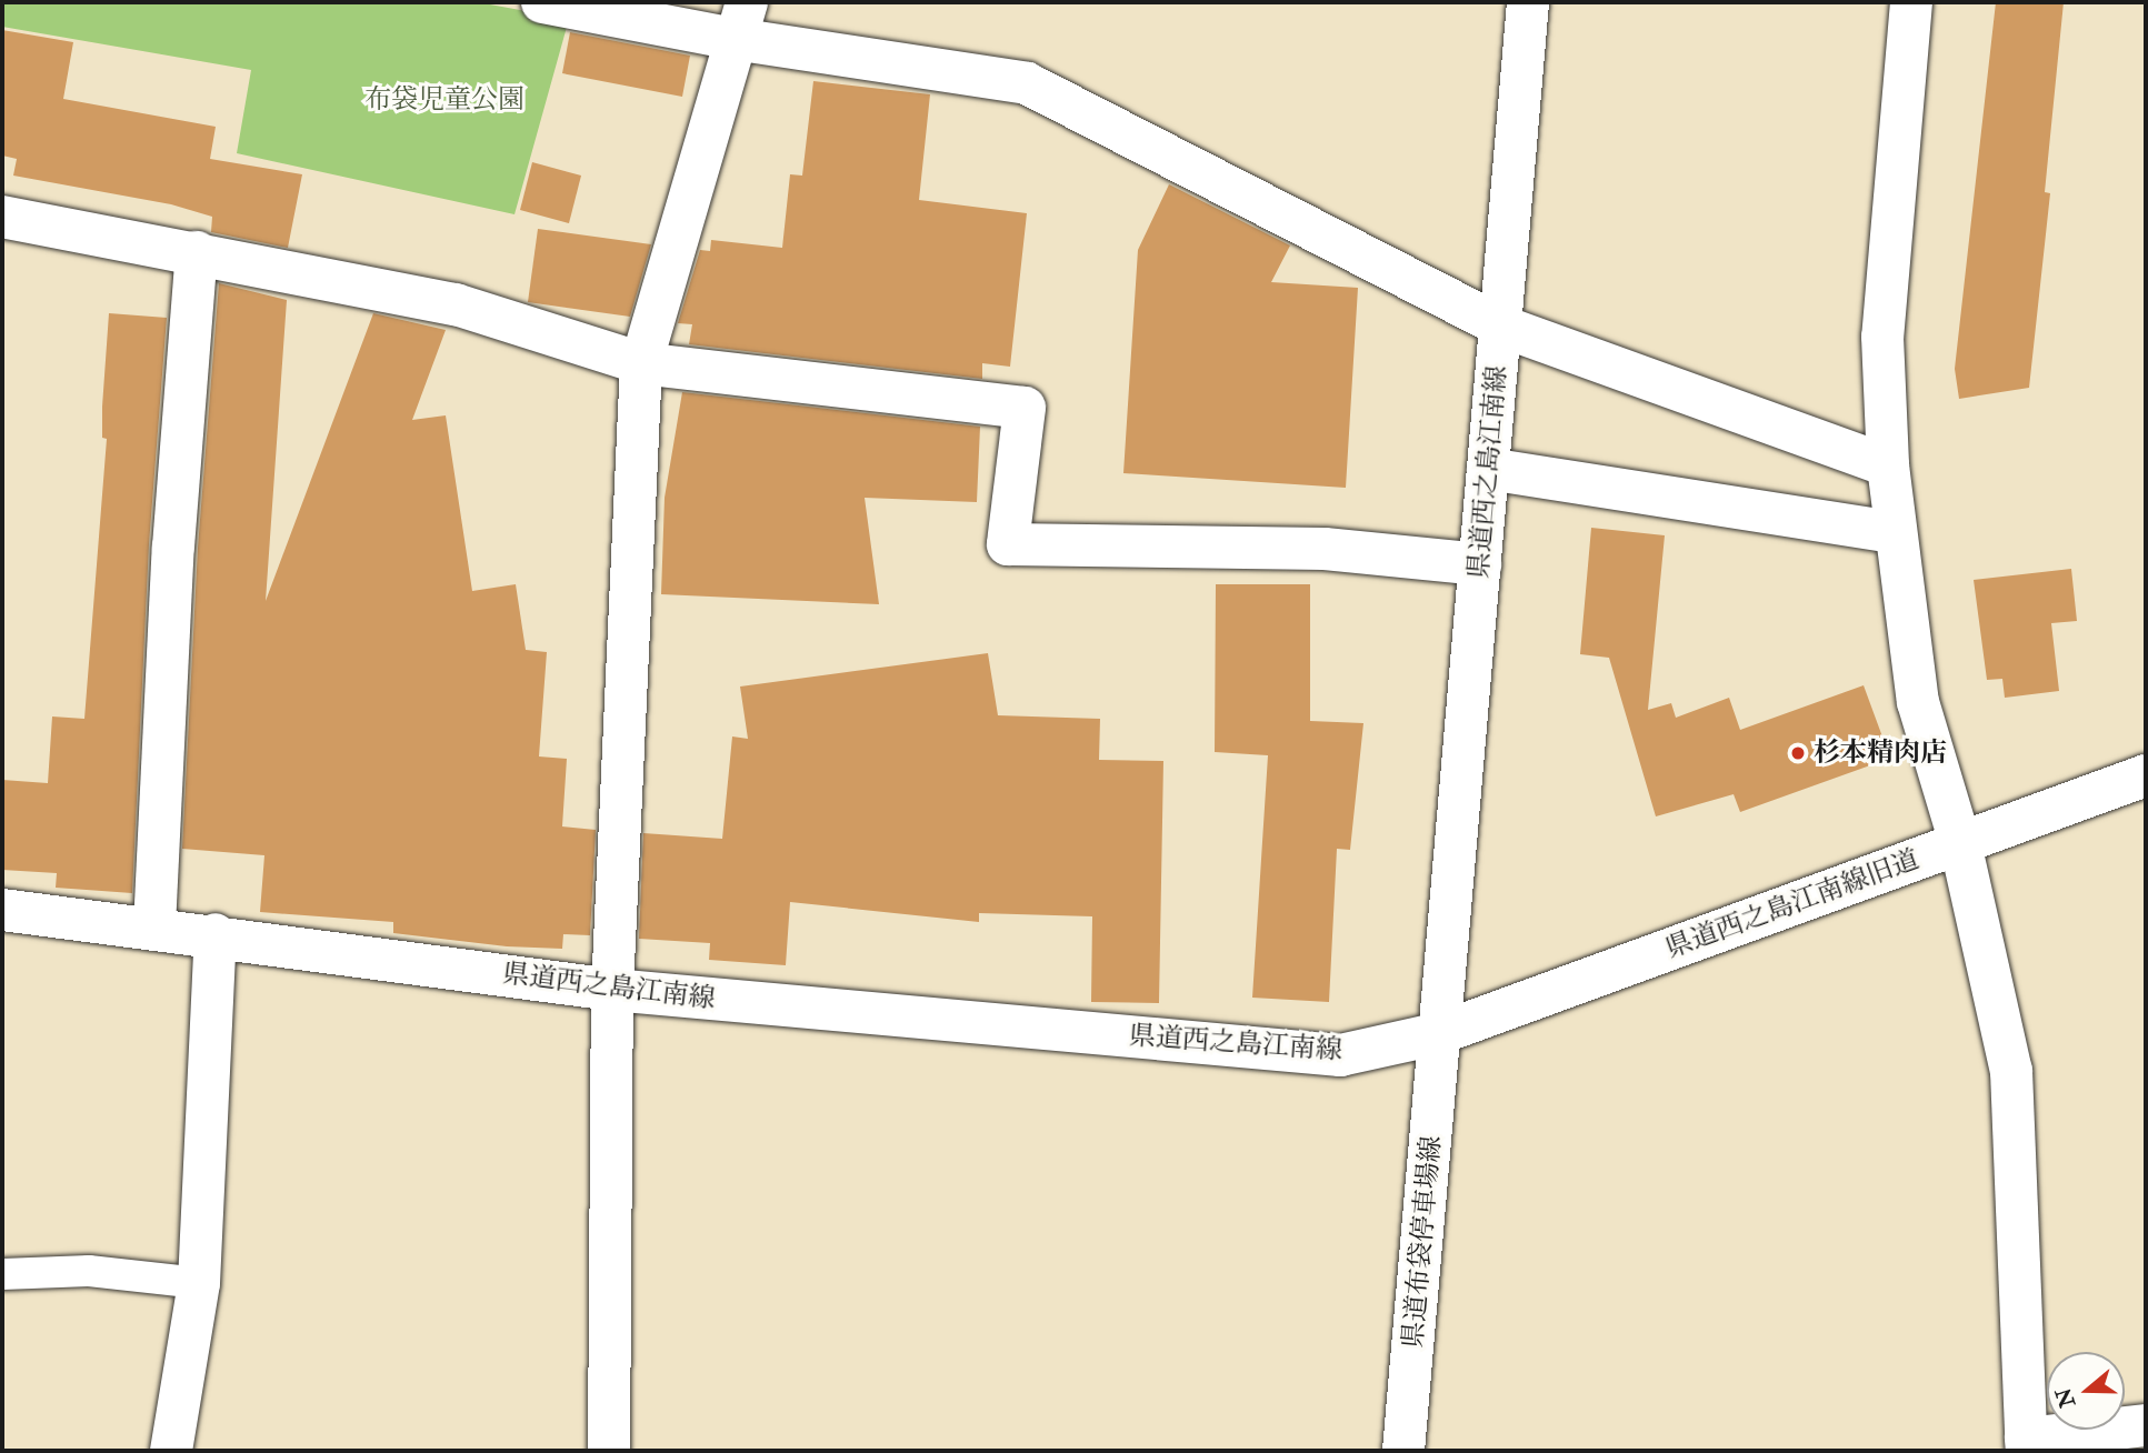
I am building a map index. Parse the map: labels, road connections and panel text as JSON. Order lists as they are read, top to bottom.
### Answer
{
  "streets": {
    "street": ["県道西之島江南線", "県道西之島江南線旧道", "県道布袋停車場線"]
  },
  "crossings": [
    ["県道西之島江南線", "県道西之島江南線旧道"],
    ["県道西之島江南線", "県道布袋停車場線"],
    ["県道西之島江南線旧道", "県道布袋停車場線"]
  ],
  "parks": ["布袋児童公園"],
  "places": ["杉本精肉店"],
  "north": "left"
}
